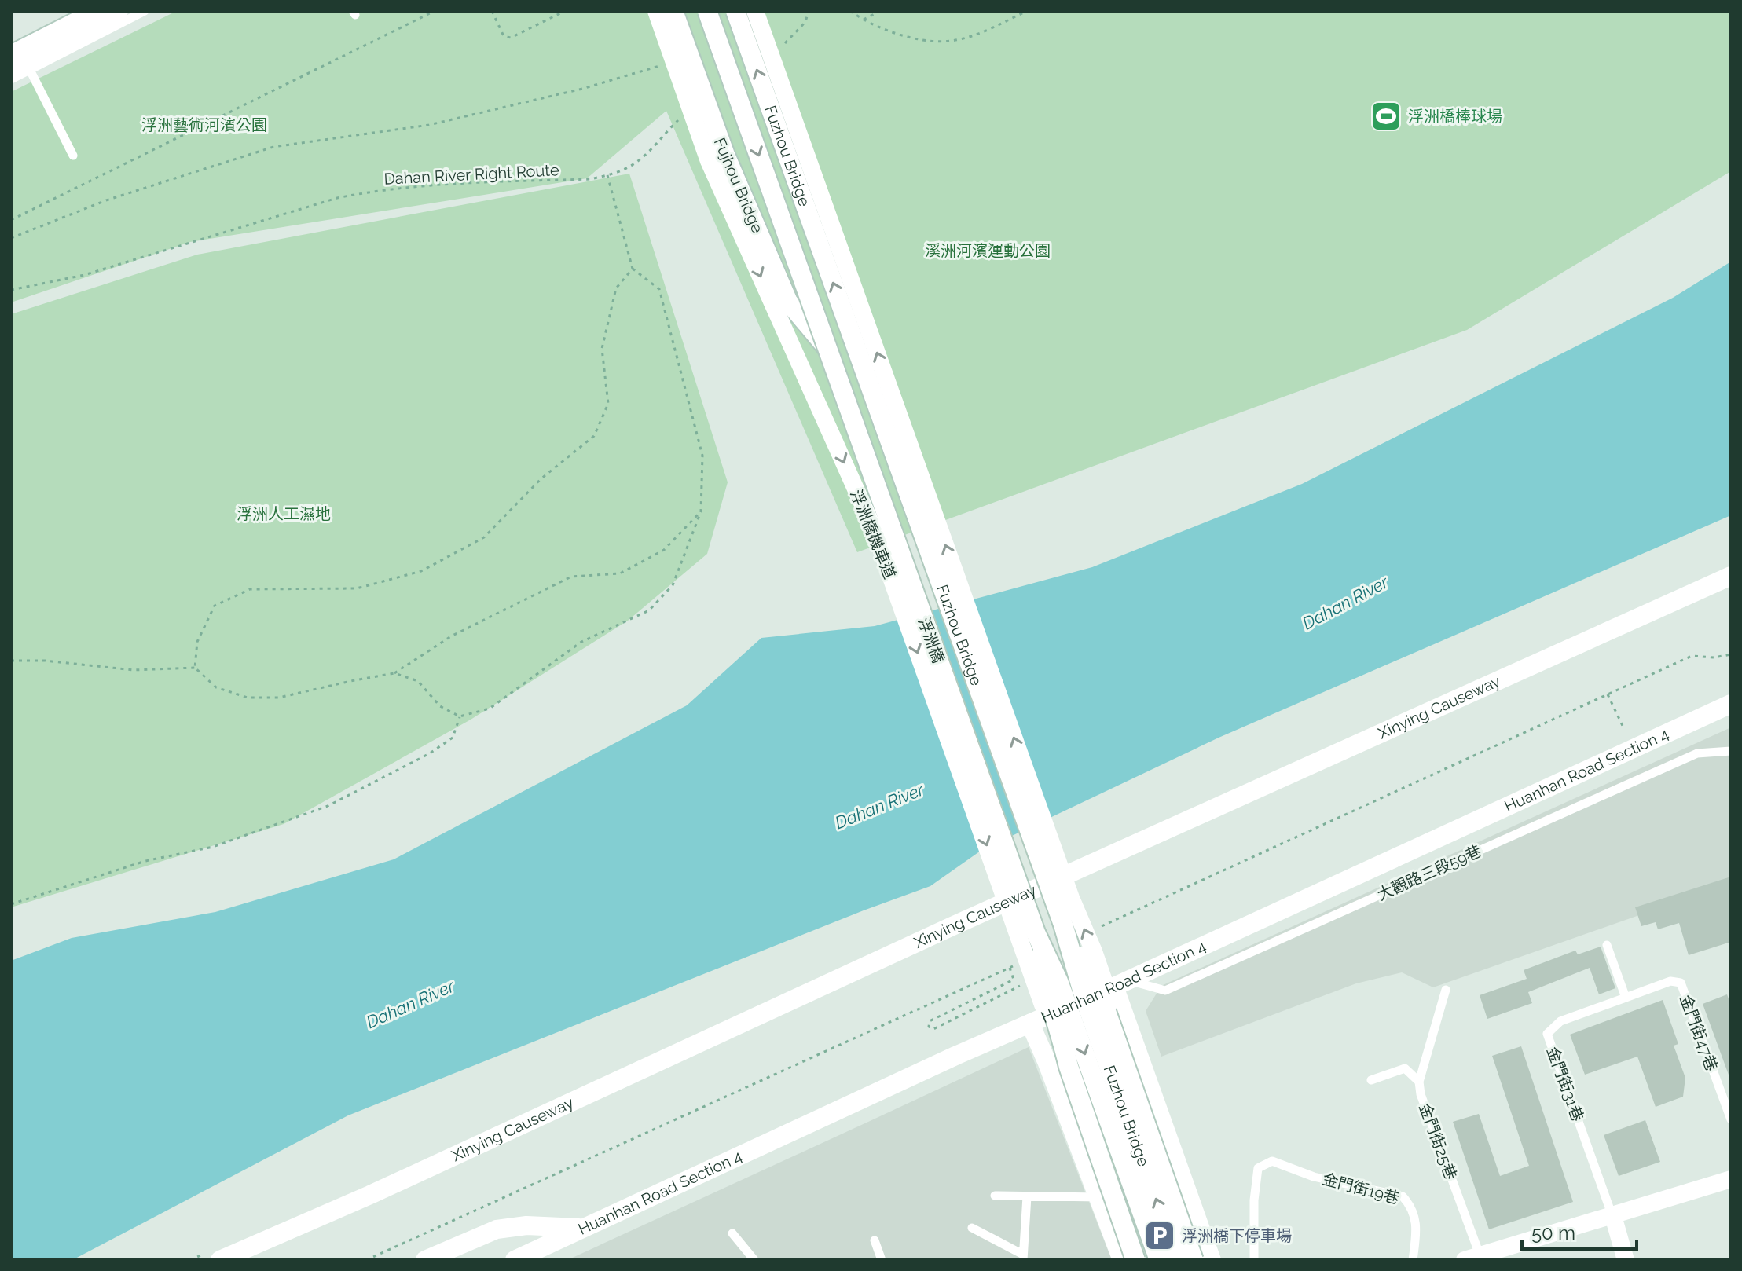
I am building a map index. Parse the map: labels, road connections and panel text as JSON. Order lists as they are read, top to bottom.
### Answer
{
  "streets": {
    "main road": [
      "Fuzhou Bridge",
      "Fujhou Bridge",
      "浮洲橋",
      "Xinying Causeway",
      "Huanhan Road Section 4"
    ],
    "street": ["浮洲橋機車道"],
    "lane": [
      "大觀路三段59巷",
      "金門街47巷",
      "金門街31巷",
      "金門街25巷",
      "金門街19巷"
    ],
    "path": ["Dahan River Right Route"]
  },
  "crossings": [
    ["Fuzhou Bridge", "Fujhou Bridge"],
    ["Fuzhou Bridge", "浮洲橋"],
    ["Fujhou Bridge", "浮洲橋"],
    ["Huanhan Road Section 4", "大觀路三段59巷"],
    ["金門街47巷", "金門街31巷"]
  ],
  "water": ["Dahan River"],
  "parks": ["浮洲藝術河濱公園", "溪洲河濱運動公園", "浮洲人工濕地"],
  "places": {
    "sports": ["浮洲橋棒球場"],
    "parking": ["浮洲橋下停車場"]
  },
  "scale_bar": "50 m"
}
